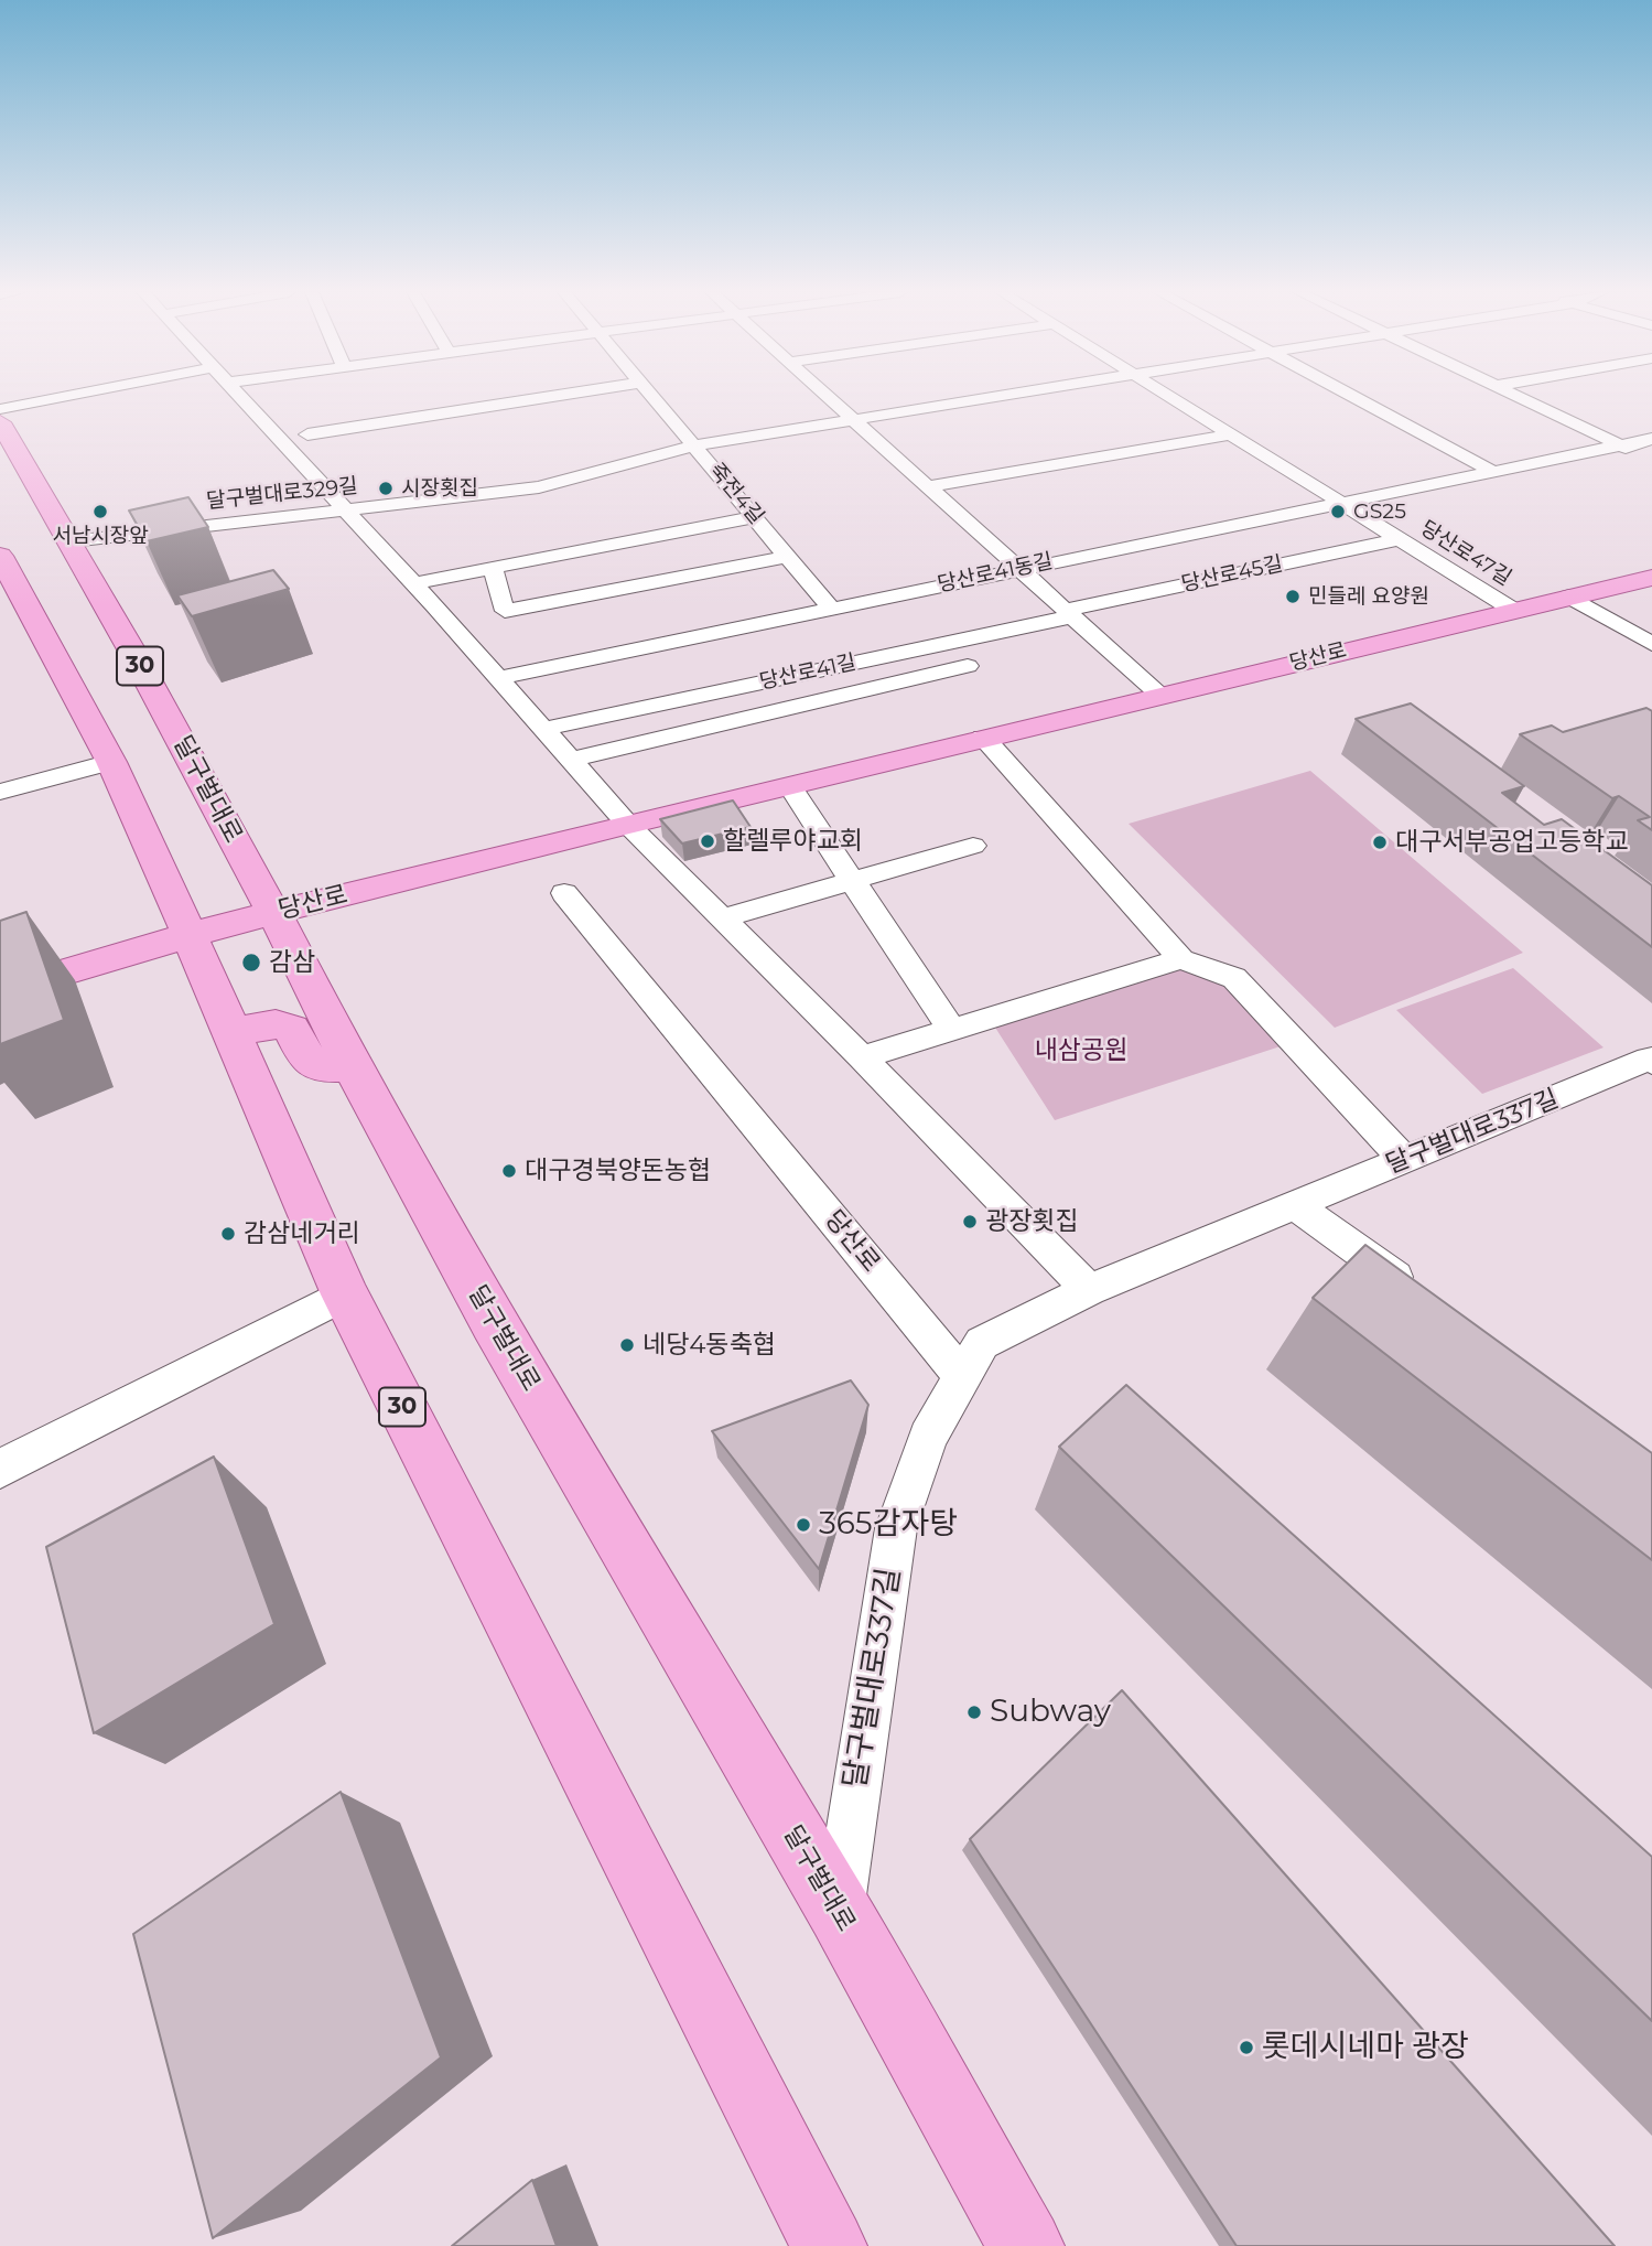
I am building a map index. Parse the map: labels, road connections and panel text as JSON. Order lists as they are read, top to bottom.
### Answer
{
  "streets": {
    "main road": ["당산로", "30", "달구벌대로"],
    "street": [
      "달구벌대로329길",
      "죽전4길",
      "당산로47길",
      "당산로41동길",
      "당산로45길",
      "당산로41길",
      "달구벌대로337길"
    ]
  },
  "crossings": [
    ["달구벌대로329길", "죽전4길"],
    ["달구벌대로329길", "달구벌대로"],
    ["죽전4길", "당산로41동길"],
    ["당산로47길", "당산로41동길"],
    ["당산로47길", "당산로45길"],
    ["당산로47길", "당산로"],
    ["당산로45길", "당산로41길"],
    ["당산로", "30"],
    ["당산로", "달구벌대로"],
    ["당산로", "달구벌대로337길"],
    ["달구벌대로", "달구벌대로337길"]
  ],
  "parks": ["내삼공원"],
  "places": [
    "시장횟집",
    "서남시장앞",
    "GS25",
    "민들레 요양원",
    "할렐루야교회",
    "대구서부공업고등학교",
    "감삼",
    "대구경북양돈농협",
    "광장횟집",
    "감삼네거리",
    "네당4동축협",
    "365감자탕",
    "Subway",
    "롯데시네마 광장"
  ]
}
